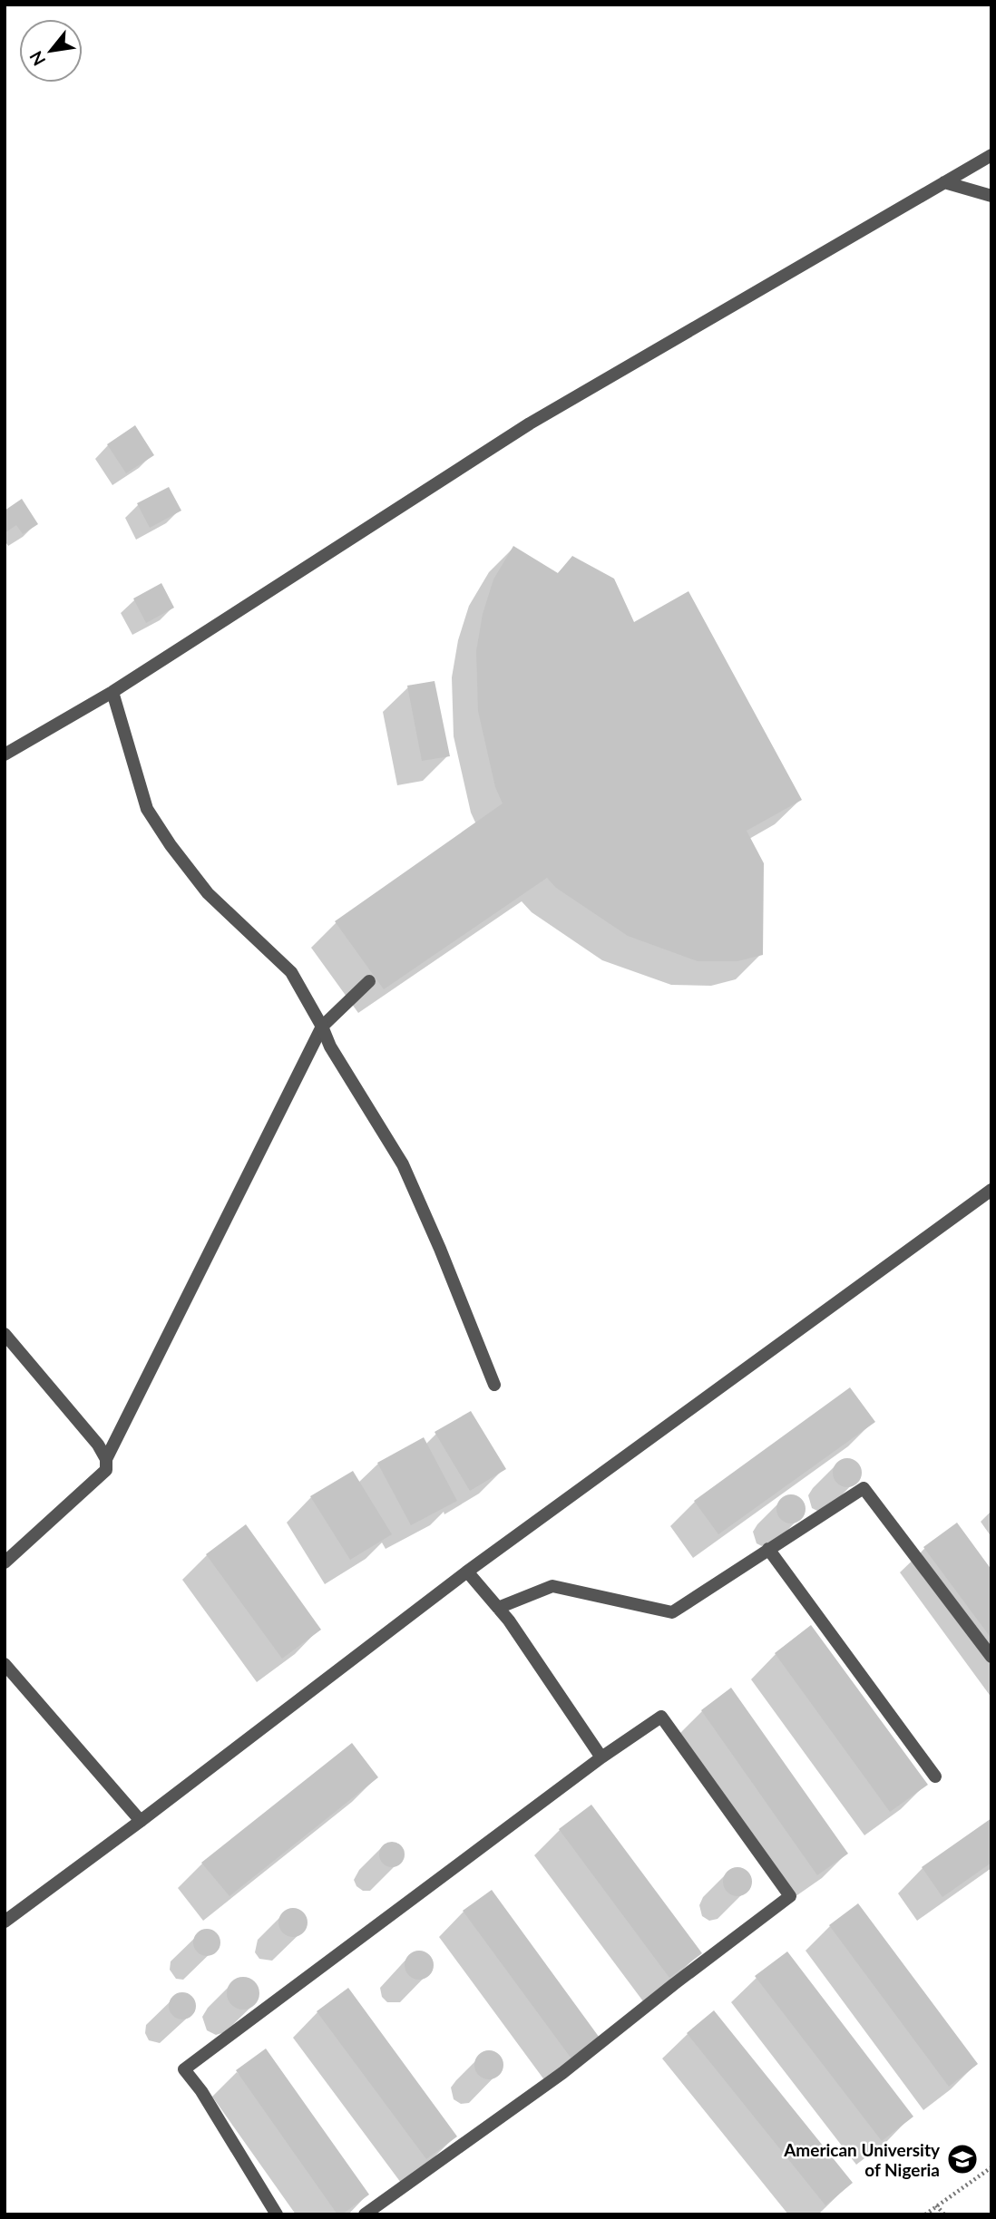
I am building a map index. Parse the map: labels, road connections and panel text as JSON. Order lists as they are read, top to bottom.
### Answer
{
  "places": {
    "school or university": ["American University of Nigeria"]
  },
  "north": "bottom left"
}
